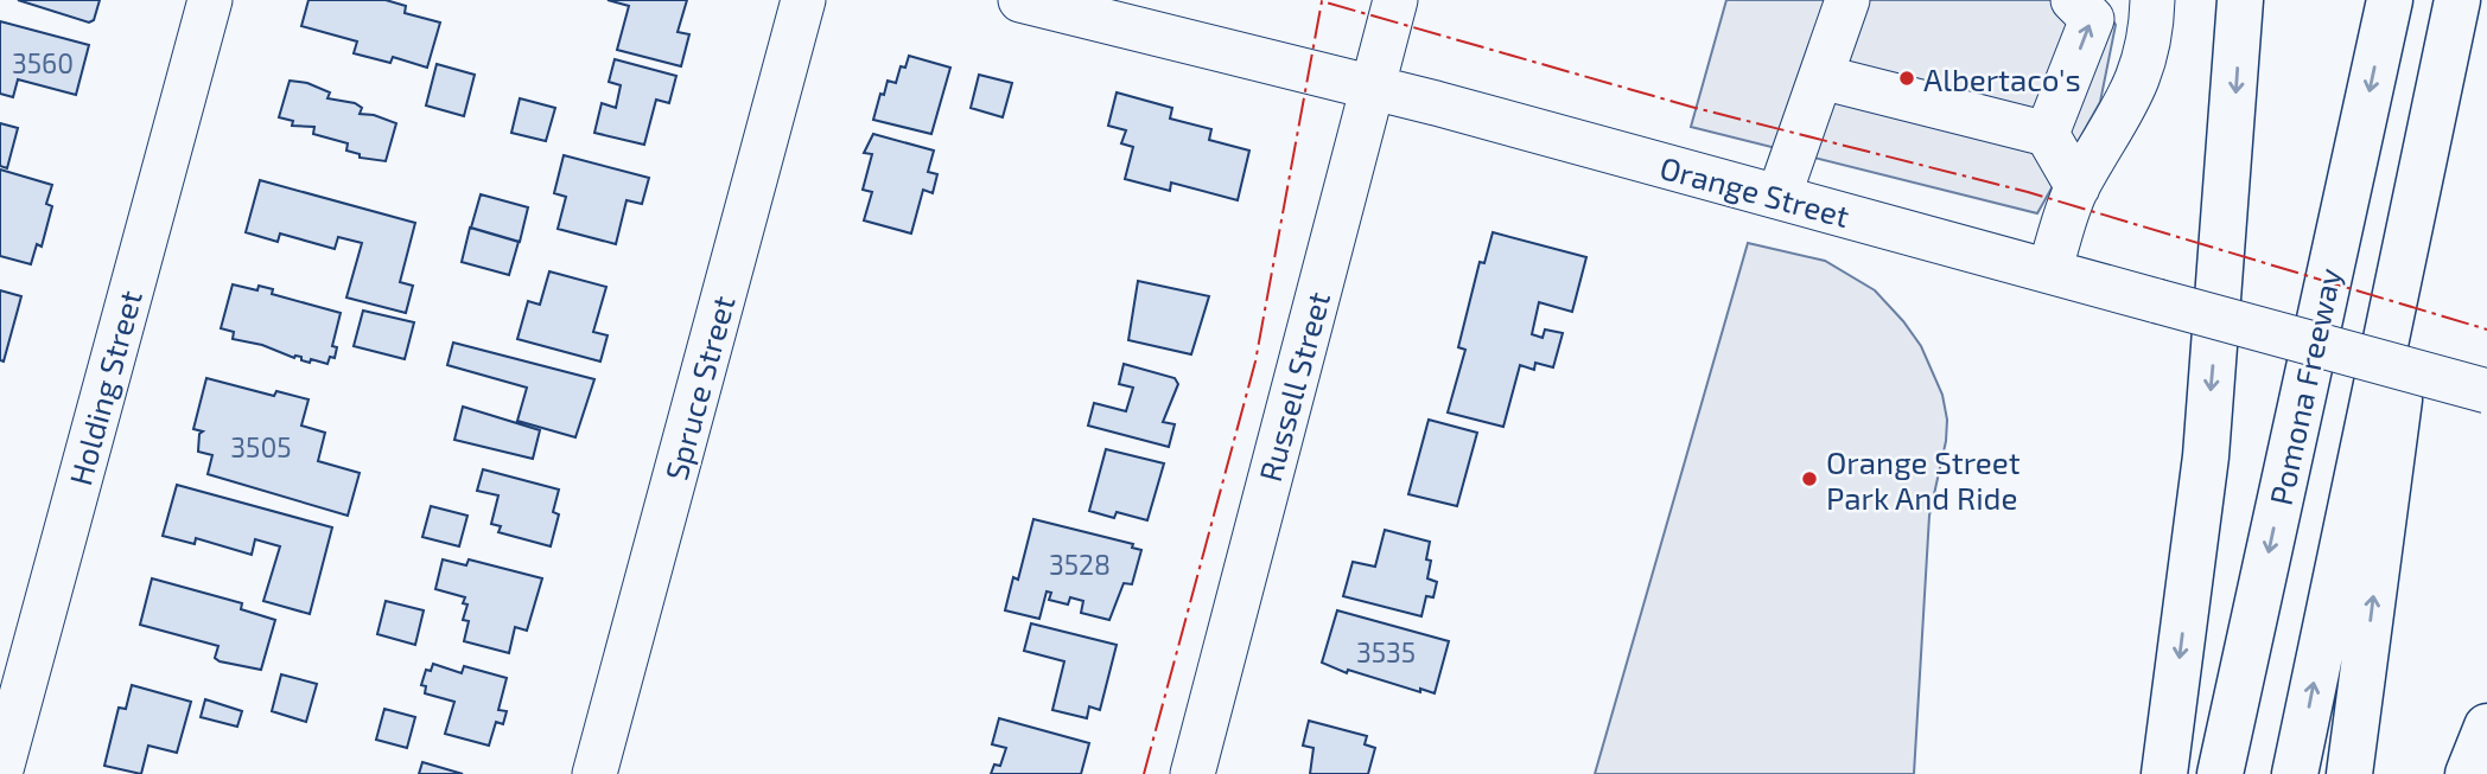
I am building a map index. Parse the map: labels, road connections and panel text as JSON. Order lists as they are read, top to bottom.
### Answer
{
  "streets": {
    "highway": ["Pomona Freeway"],
    "street": [
      "Orange Street",
      "Russell Street",
      "Holding Street",
      "Spruce Street"
    ]
  },
  "crossings": [
    ["Orange Street", "Russell Street"]
  ],
  "places": ["Albertaco's", "Orange Street Park And Ride"],
  "house_numbers": [
    "3560",
    "3505",
    "3528",
    "3535"
  ]
}
